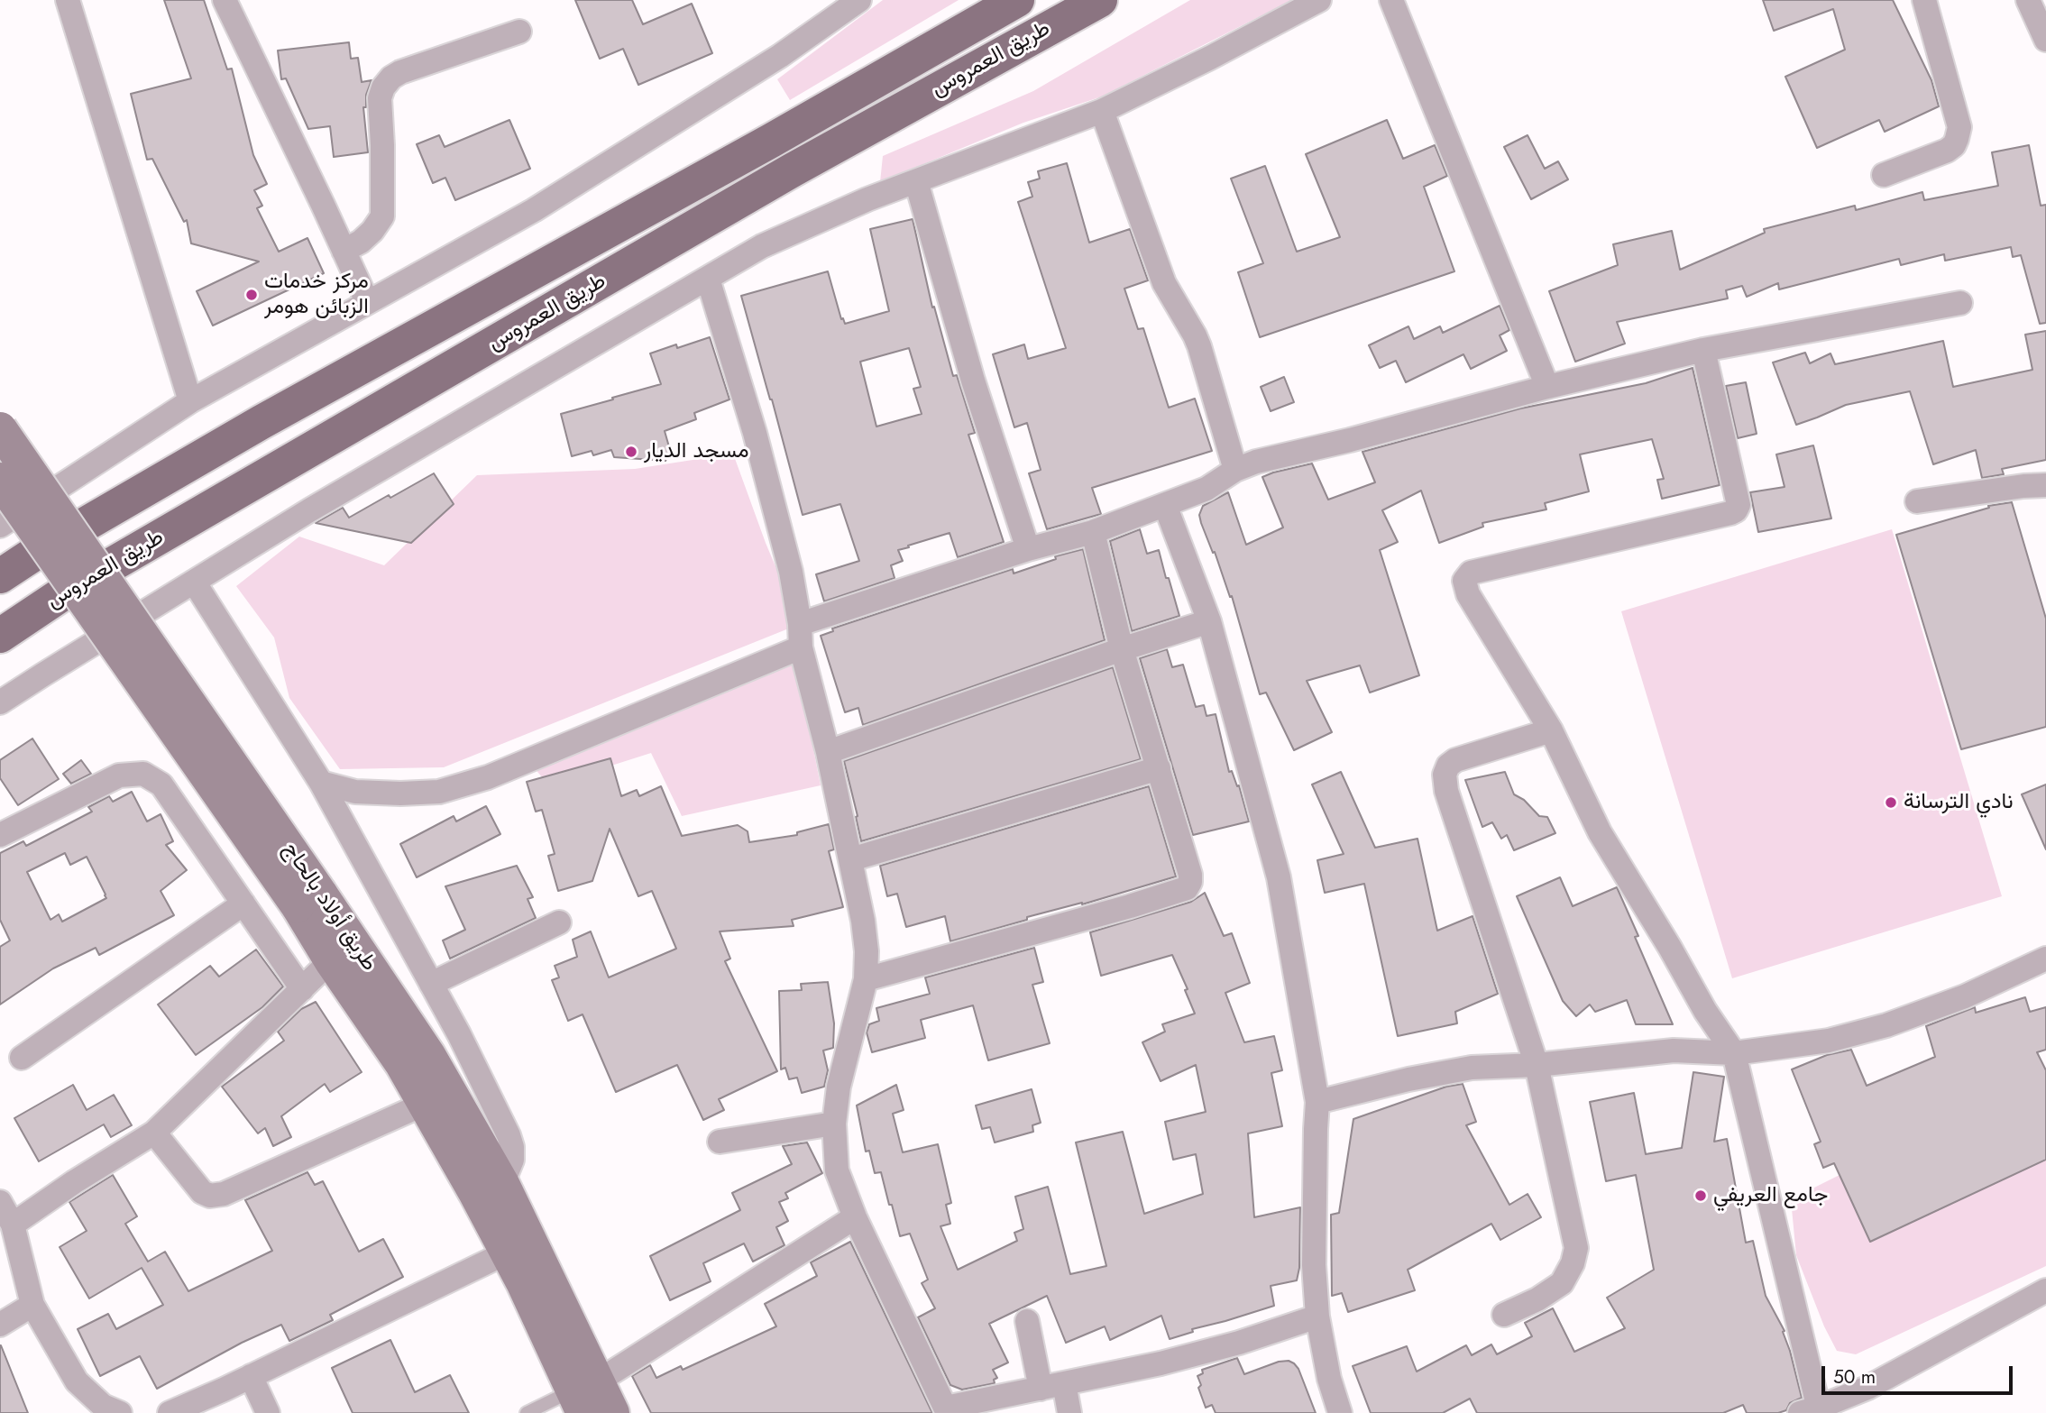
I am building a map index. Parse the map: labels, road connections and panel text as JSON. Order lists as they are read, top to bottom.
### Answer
{
  "streets": {
    "main road": ["طريق العمروس", "طريق أولاد بالحاج"]
  },
  "places": [
    "مركز خدمات الزبائن هومر",
    "مسجد الديار",
    "نادي الترسانة",
    "جامع العريفي"
  ],
  "scale_bar": "50 m"
}
